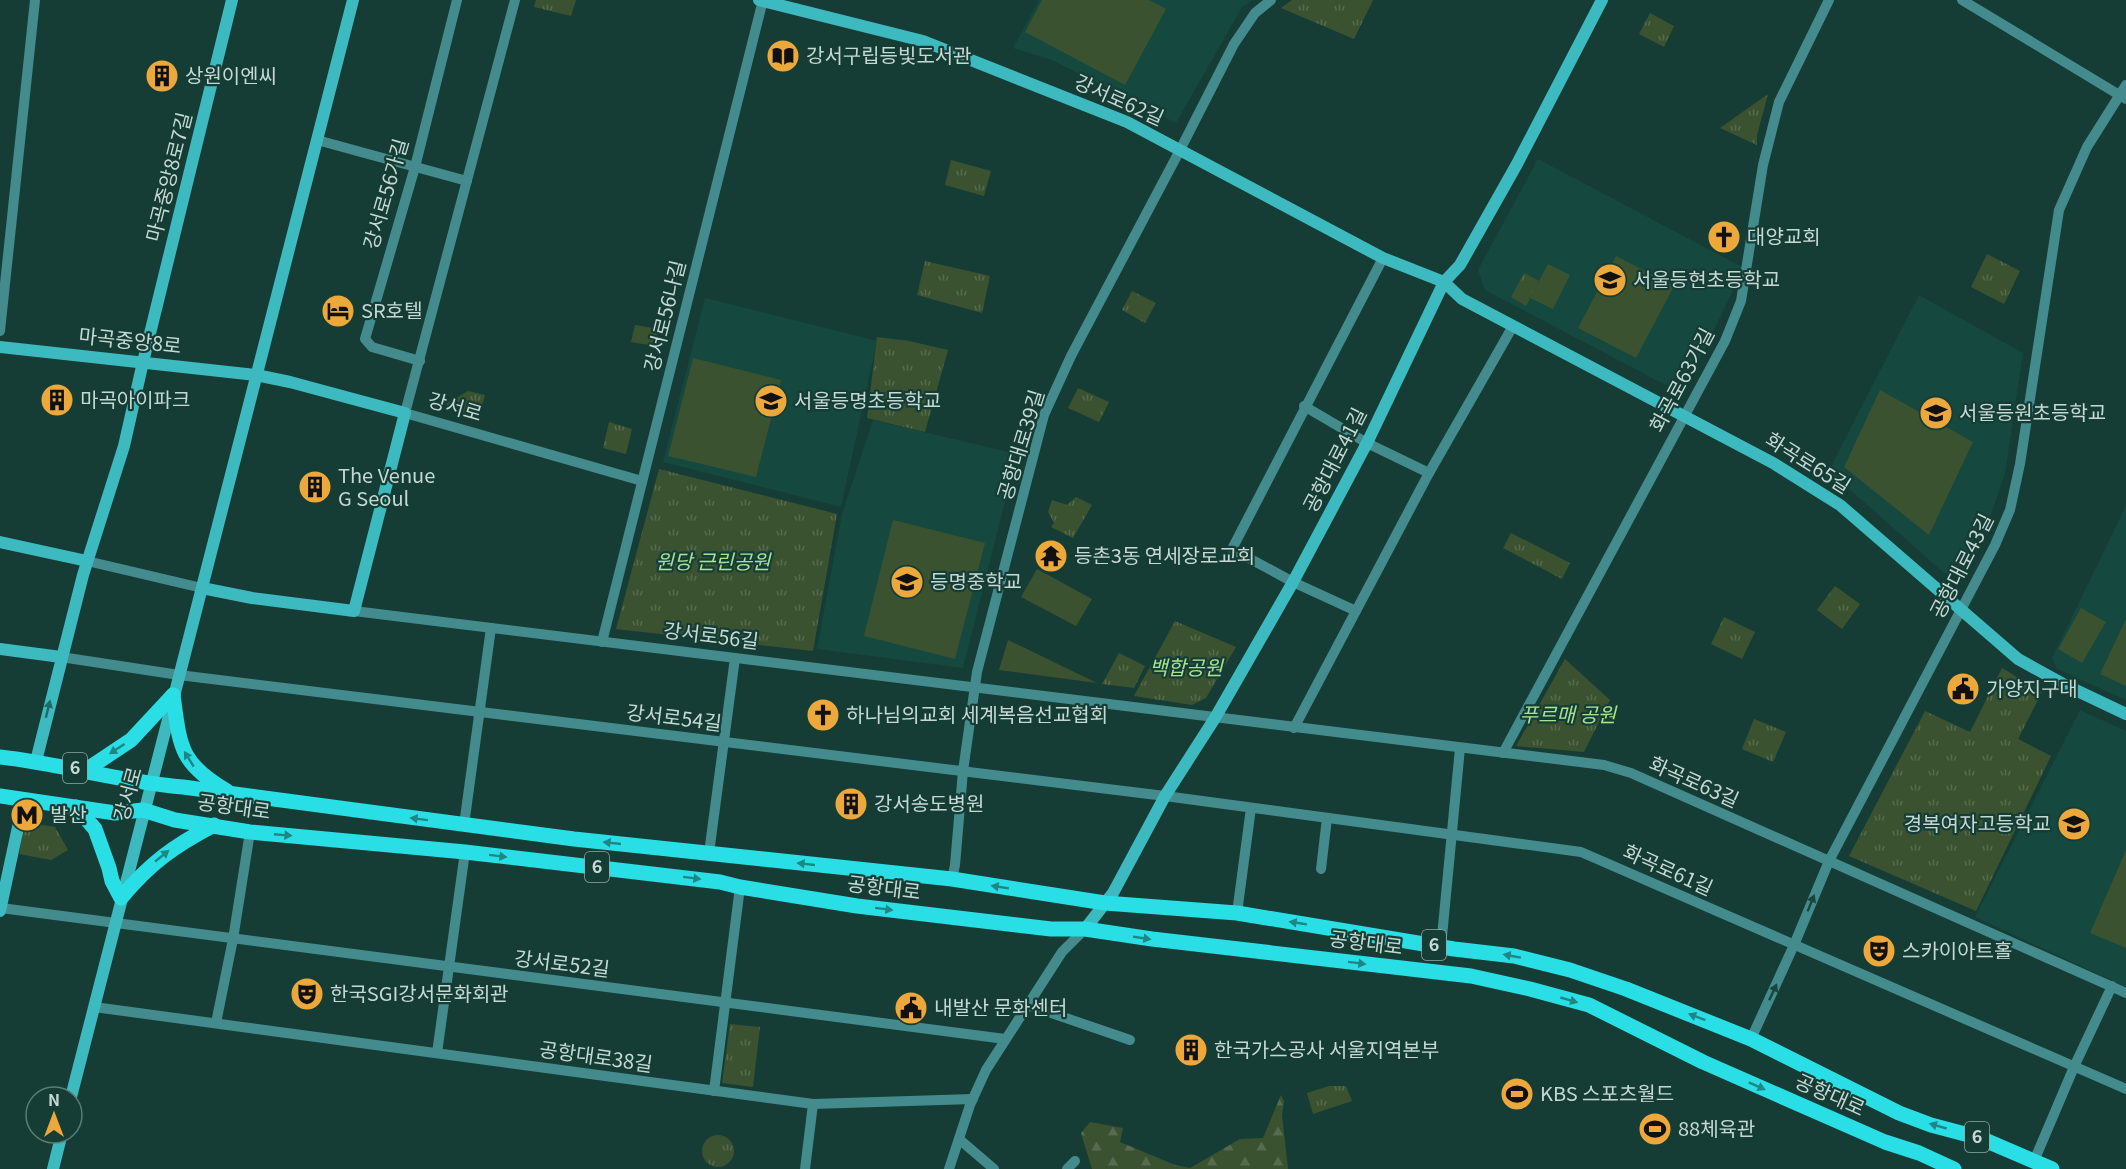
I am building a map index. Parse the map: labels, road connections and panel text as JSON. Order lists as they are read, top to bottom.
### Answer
{
  "streets": {
    "main road": ["6", "공항대로"],
    "street": [
      "강서로62길",
      "마곡중앙8로7길",
      "강서로56가길",
      "강서로56나길",
      "마곡중앙8로",
      "화곡로63가길",
      "강서로",
      "공항대로39길",
      "공항대로41길",
      "화곡로65길",
      "공항대로43길",
      "강서로56길",
      "강서로54길",
      "화곡로63길",
      "화곡로61길",
      "강서로52길",
      "공항대로38길"
    ]
  },
  "crossings": [
    ["강서로62길", "강서로56나길"],
    ["강서로62길", "공항대로39길"],
    ["강서로62길", "공항대로41길"],
    ["강서로62길", "화곡로65길"],
    ["마곡중앙8로7길", "마곡중앙8로"],
    ["강서로56나길", "강서로"],
    ["강서로56나길", "강서로56길"],
    ["마곡중앙8로", "강서로"],
    ["화곡로63가길", "화곡로65길"],
    ["화곡로63가길", "화곡로63길"],
    ["강서로", "강서로56길"],
    ["강서로", "강서로54길"],
    ["강서로", "공항대로"],
    ["강서로", "강서로52길"],
    ["강서로", "공항대로38길"],
    ["공항대로39길", "강서로56길"],
    ["공항대로39길", "강서로54길"],
    ["공항대로39길", "공항대로"],
    ["공항대로41길", "화곡로65길"],
    ["공항대로41길", "강서로56길"],
    ["공항대로41길", "강서로54길"],
    ["공항대로41길", "화곡로63길"],
    ["공항대로41길", "공항대로"],
    ["공항대로41길", "화곡로61길"],
    ["화곡로65길", "공항대로43길"],
    ["공항대로43길", "화곡로63길"],
    ["공항대로43길", "공항대로"],
    ["공항대로43길", "화곡로61길"],
    ["강서로56길", "화곡로63길"],
    ["강서로54길", "화곡로61길"]
  ],
  "parks": ["원당 근린공원", "백합공원", "푸르매 공원"],
  "places": {
    "library": ["강서구립등빛도서관"],
    "building": [
      "상원이엔씨",
      "마곡아이파크",
      "The Venue G Seoul",
      "강서송도병원",
      "한국가스공사 서울지역본부"
    ],
    "church": ["대양교회", "하나님의교회 세계복음선교협회"],
    "school or university": [
      "서울등현초등학교",
      "서울등명초등학교",
      "서울등원초등학교",
      "등명중학교",
      "경복여자고등학교"
    ],
    "hotel": ["SR호텔"],
    "temple": ["등촌3동 연세장로교회"],
    "public building": ["가양지구대", "내발산 문화센터"],
    "metro station": ["발산"],
    "theatre": ["스카이아트홀", "한국SGI강서문화회관"],
    "sports": ["KBS 스포츠월드", "88체육관"]
  },
  "north": "top"
}
